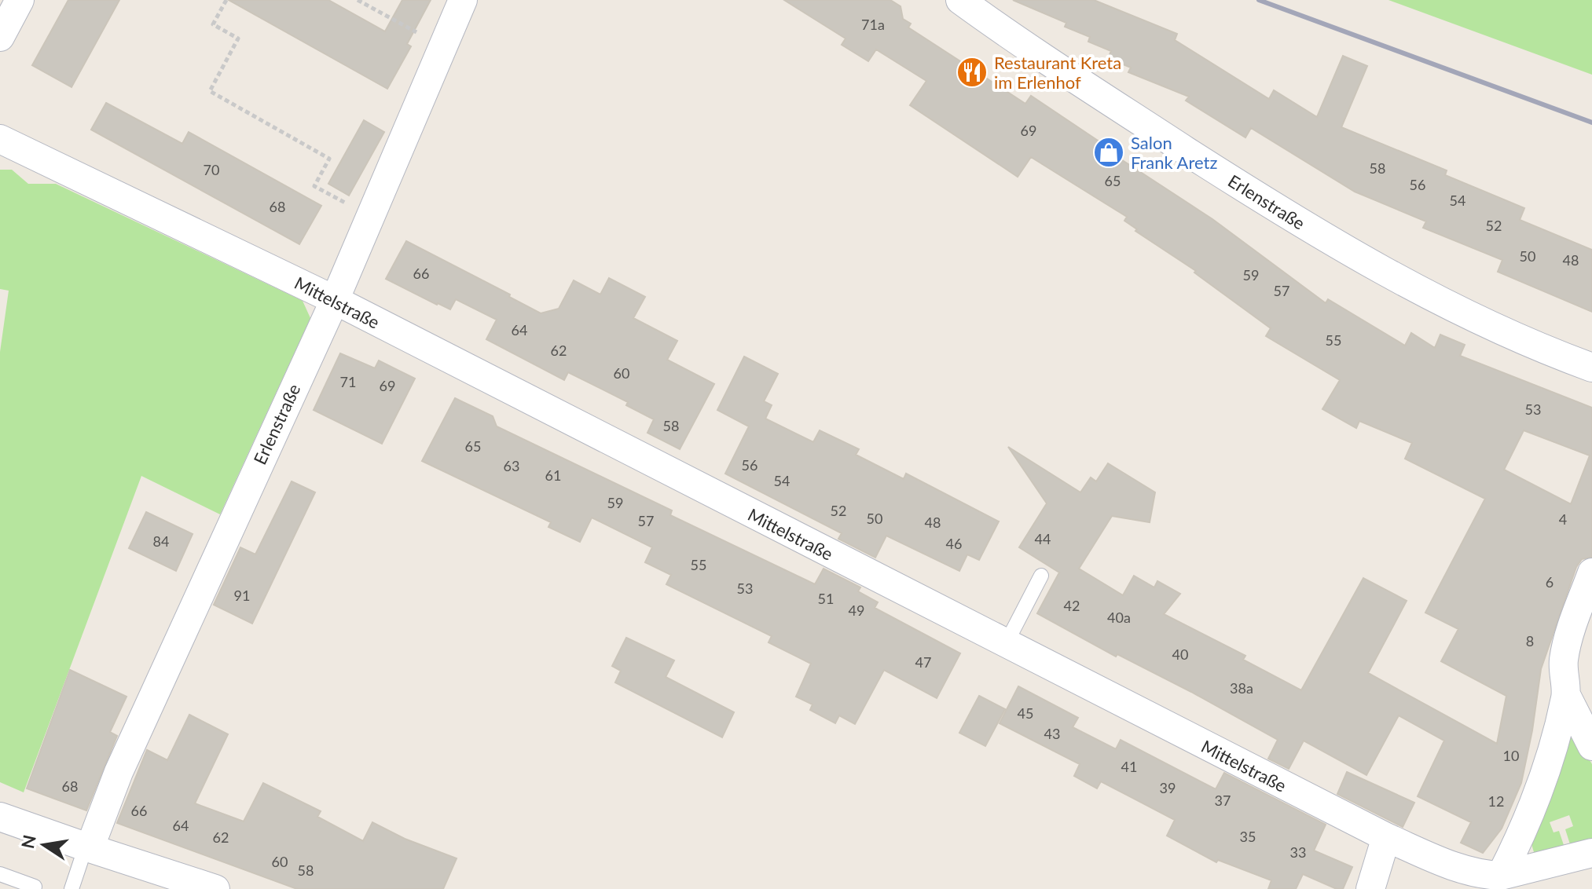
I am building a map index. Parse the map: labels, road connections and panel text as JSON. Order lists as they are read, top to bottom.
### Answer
{
  "streets": {
    "street": ["Erlenstraße", "Mittelstraße"]
  },
  "crossings": [
    ["Erlenstraße", "Mittelstraße"]
  ],
  "places": {
    "restaurant": ["Restaurant Kreta im Erlenhof"],
    "shop": ["Salon Frank Aretz"]
  },
  "house_numbers": [
    "71a",
    "69",
    "58",
    "70",
    "65",
    "56",
    "54",
    "68",
    "52",
    "50",
    "48",
    "66",
    "59",
    "57",
    "64",
    "55",
    "62",
    "60",
    "71",
    "69",
    "53",
    "58",
    "65",
    "56",
    "63",
    "61",
    "54",
    "59",
    "52",
    "50",
    "4",
    "57",
    "48",
    "44",
    "84",
    "46",
    "55",
    "6",
    "53",
    "91",
    "51",
    "42",
    "49",
    "40a",
    "8",
    "40",
    "47",
    "38a",
    "45",
    "43",
    "10",
    "41",
    "68",
    "39",
    "37",
    "12",
    "66",
    "64",
    "35",
    "62",
    "33",
    "60",
    "58"
  ],
  "north": "left"
}
